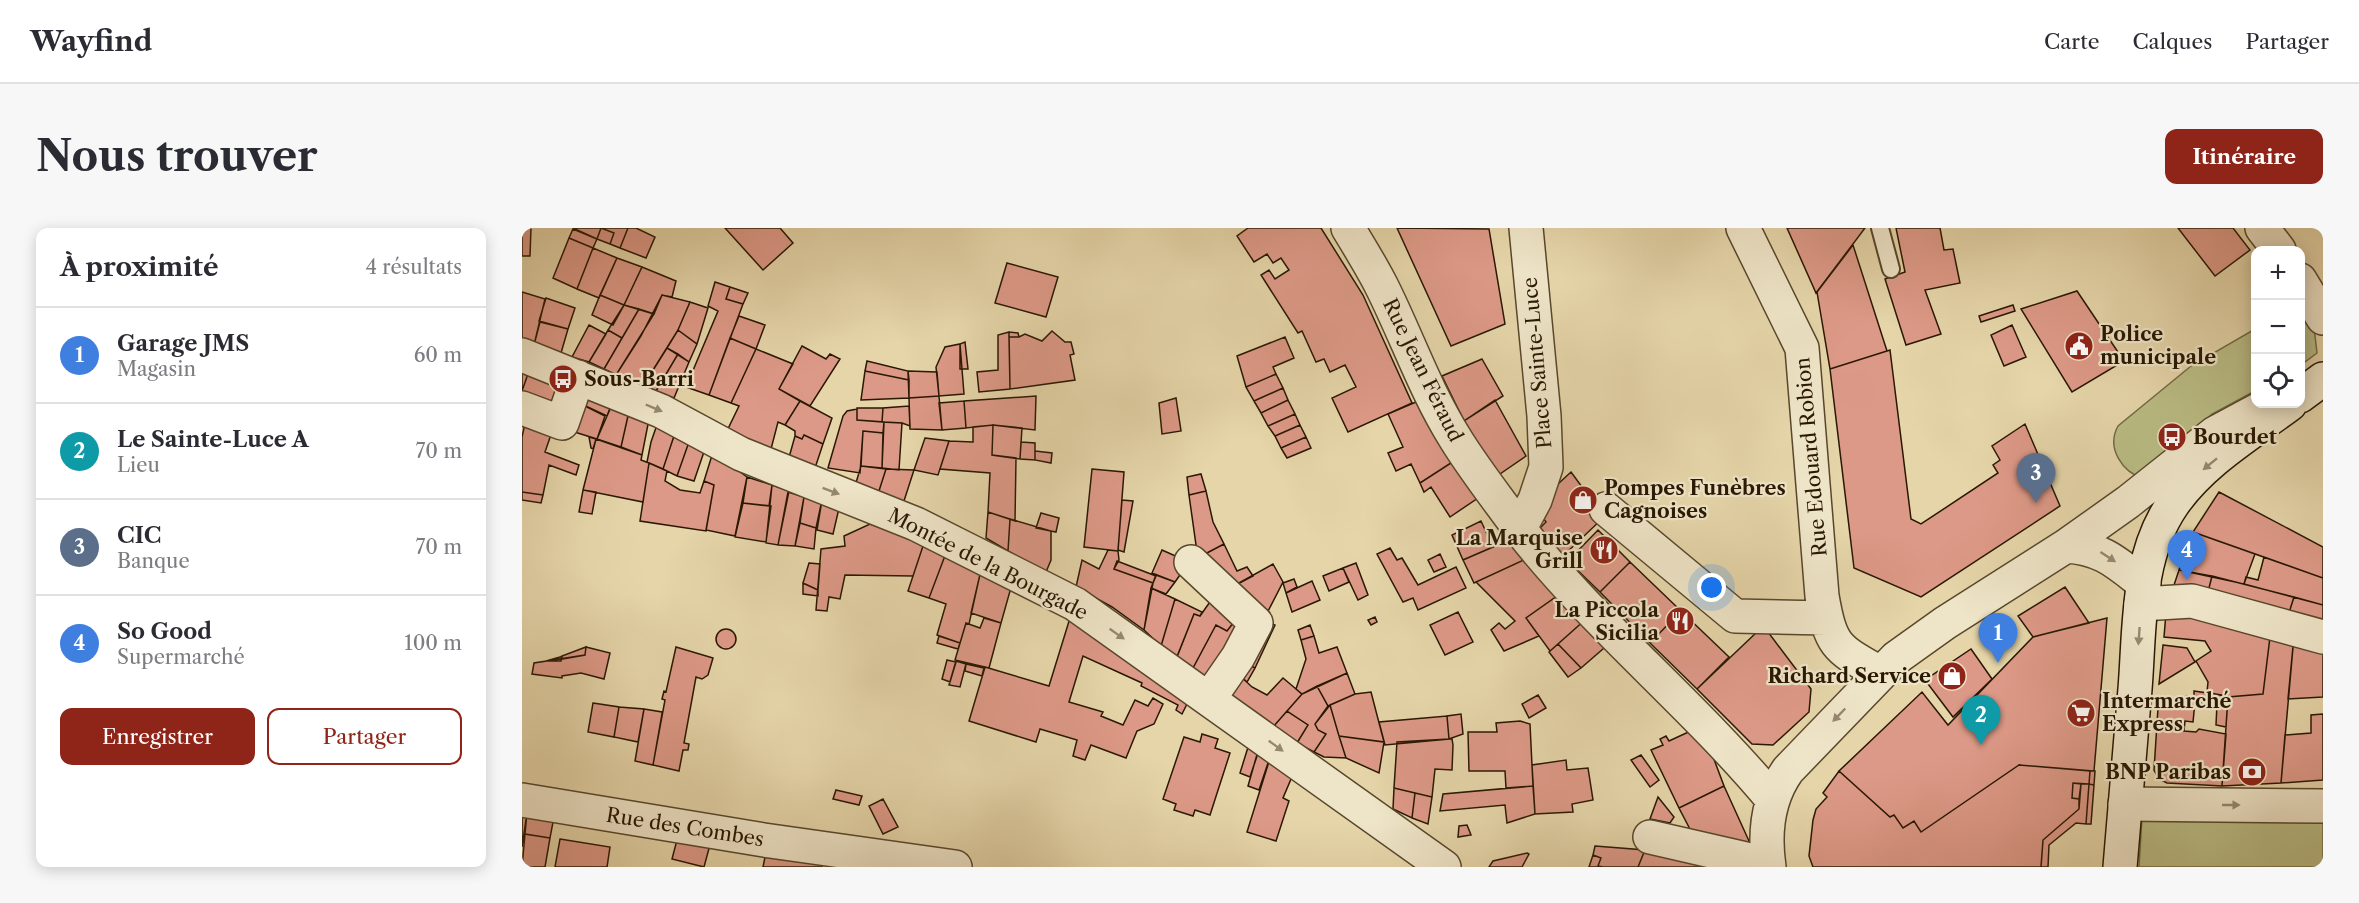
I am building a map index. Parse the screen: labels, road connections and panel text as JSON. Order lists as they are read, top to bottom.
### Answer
{
  "streets": {
    "street": [
      "Place Sainte-Luce",
      "Rue Jean Féraud",
      "Rue Edouard Robion",
      "Montée de la Bourgade",
      "Rue des Combes"
    ]
  },
  "crossings": [
    ["Place Sainte-Luce", "Rue Jean Féraud"]
  ],
  "one_way": ["Montée de la Bourgade"],
  "places": {
    "public building": ["Police municipale"],
    "bus stop": ["Sous-Barri", "Bourdet"],
    "shop": ["Pompes Funèbres Cagnoises", "Richard Service"],
    "restaurant": ["La Marquise Grill", "La Piccola Sicilia"],
    "supermarket": ["Intermarché Express"],
    "bank": ["BNP Paribas"]
  },
  "page": {
    "header": "Wayfind",
    "nav": ["Carte", "Calques", "Partager"],
    "buttons": [
      "Itinéraire",
      ["Enregistrer", "Partager"]
    ],
    "title": "Nous trouver",
    "heading": ["À proximité", "4 résultats"],
    "map_buttons": ["+", "−"],
    "list": [
      {
        "mark": "1",
        "name": "Garage JMS",
        "note": "Magasin",
        "value": "60 m"
      },
      {
        "mark": "2",
        "name": "Le Sainte-Luce A",
        "note": "Lieu",
        "value": "70 m"
      },
      {
        "mark": "3",
        "name": "CIC",
        "note": "Banque",
        "value": "70 m"
      },
      {
        "mark": "4",
        "name": "So Good",
        "note": "Supermarché",
        "value": "100 m"
      }
    ],
    "pins": [
      "3",
      "4",
      "1",
      "2"
    ]
  }
}
